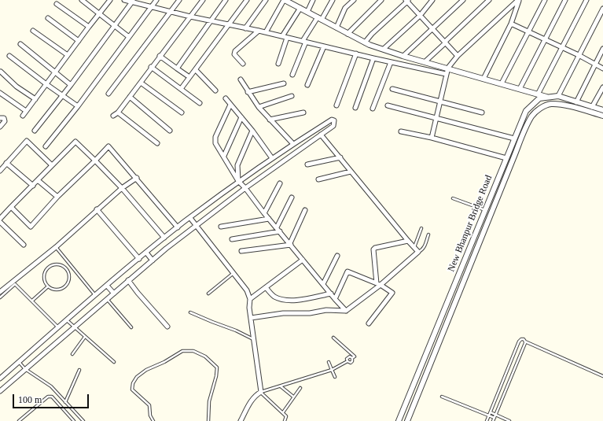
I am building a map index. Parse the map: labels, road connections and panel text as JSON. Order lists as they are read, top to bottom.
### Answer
{
  "streets": {
    "street": ["New Bhanpur Bridge Road"]
  },
  "scale_bar": "100 m"
}
